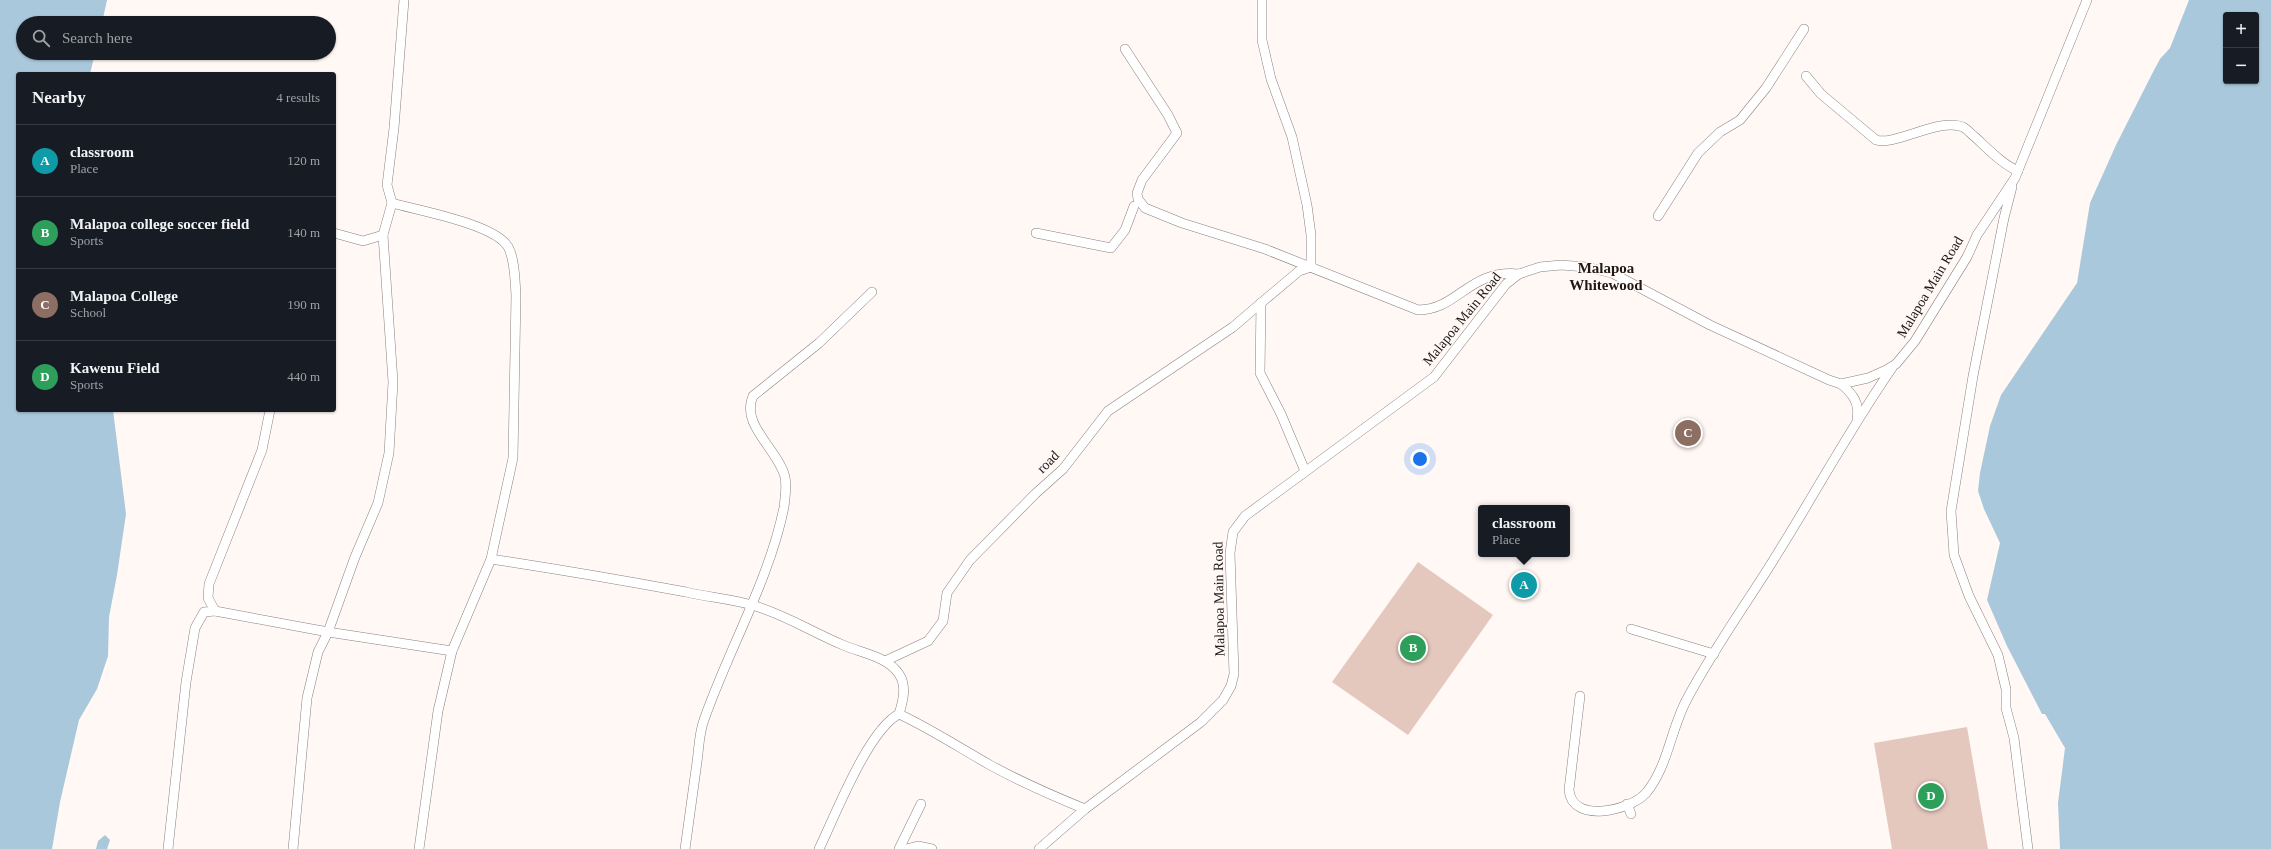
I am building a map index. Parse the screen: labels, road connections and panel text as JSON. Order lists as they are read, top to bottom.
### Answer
{
  "streets": {
    "street": ["Malapoa Main Road", "road"]
  },
  "districts": ["Malapoa Whitewood"],
  "page": {
    "map_buttons": ["+", "−"],
    "search": "Search here",
    "heading": ["Nearby", "4 results"],
    "list": [
      {
        "mark": "A",
        "name": "classroom",
        "note": "Place",
        "value": "120 m"
      },
      {
        "mark": "B",
        "name": "Malapoa college soccer field",
        "note": "Sports",
        "value": "140 m"
      },
      {
        "mark": "C",
        "name": "Malapoa College",
        "note": "School",
        "value": "190 m"
      },
      {
        "mark": "D",
        "name": "Kawenu Field",
        "note": "Sports",
        "value": "440 m"
      }
    ],
    "pins": [
      "C",
      "A",
      "B",
      "D"
    ],
    "popup": ["classroom", "Place"]
  }
}
